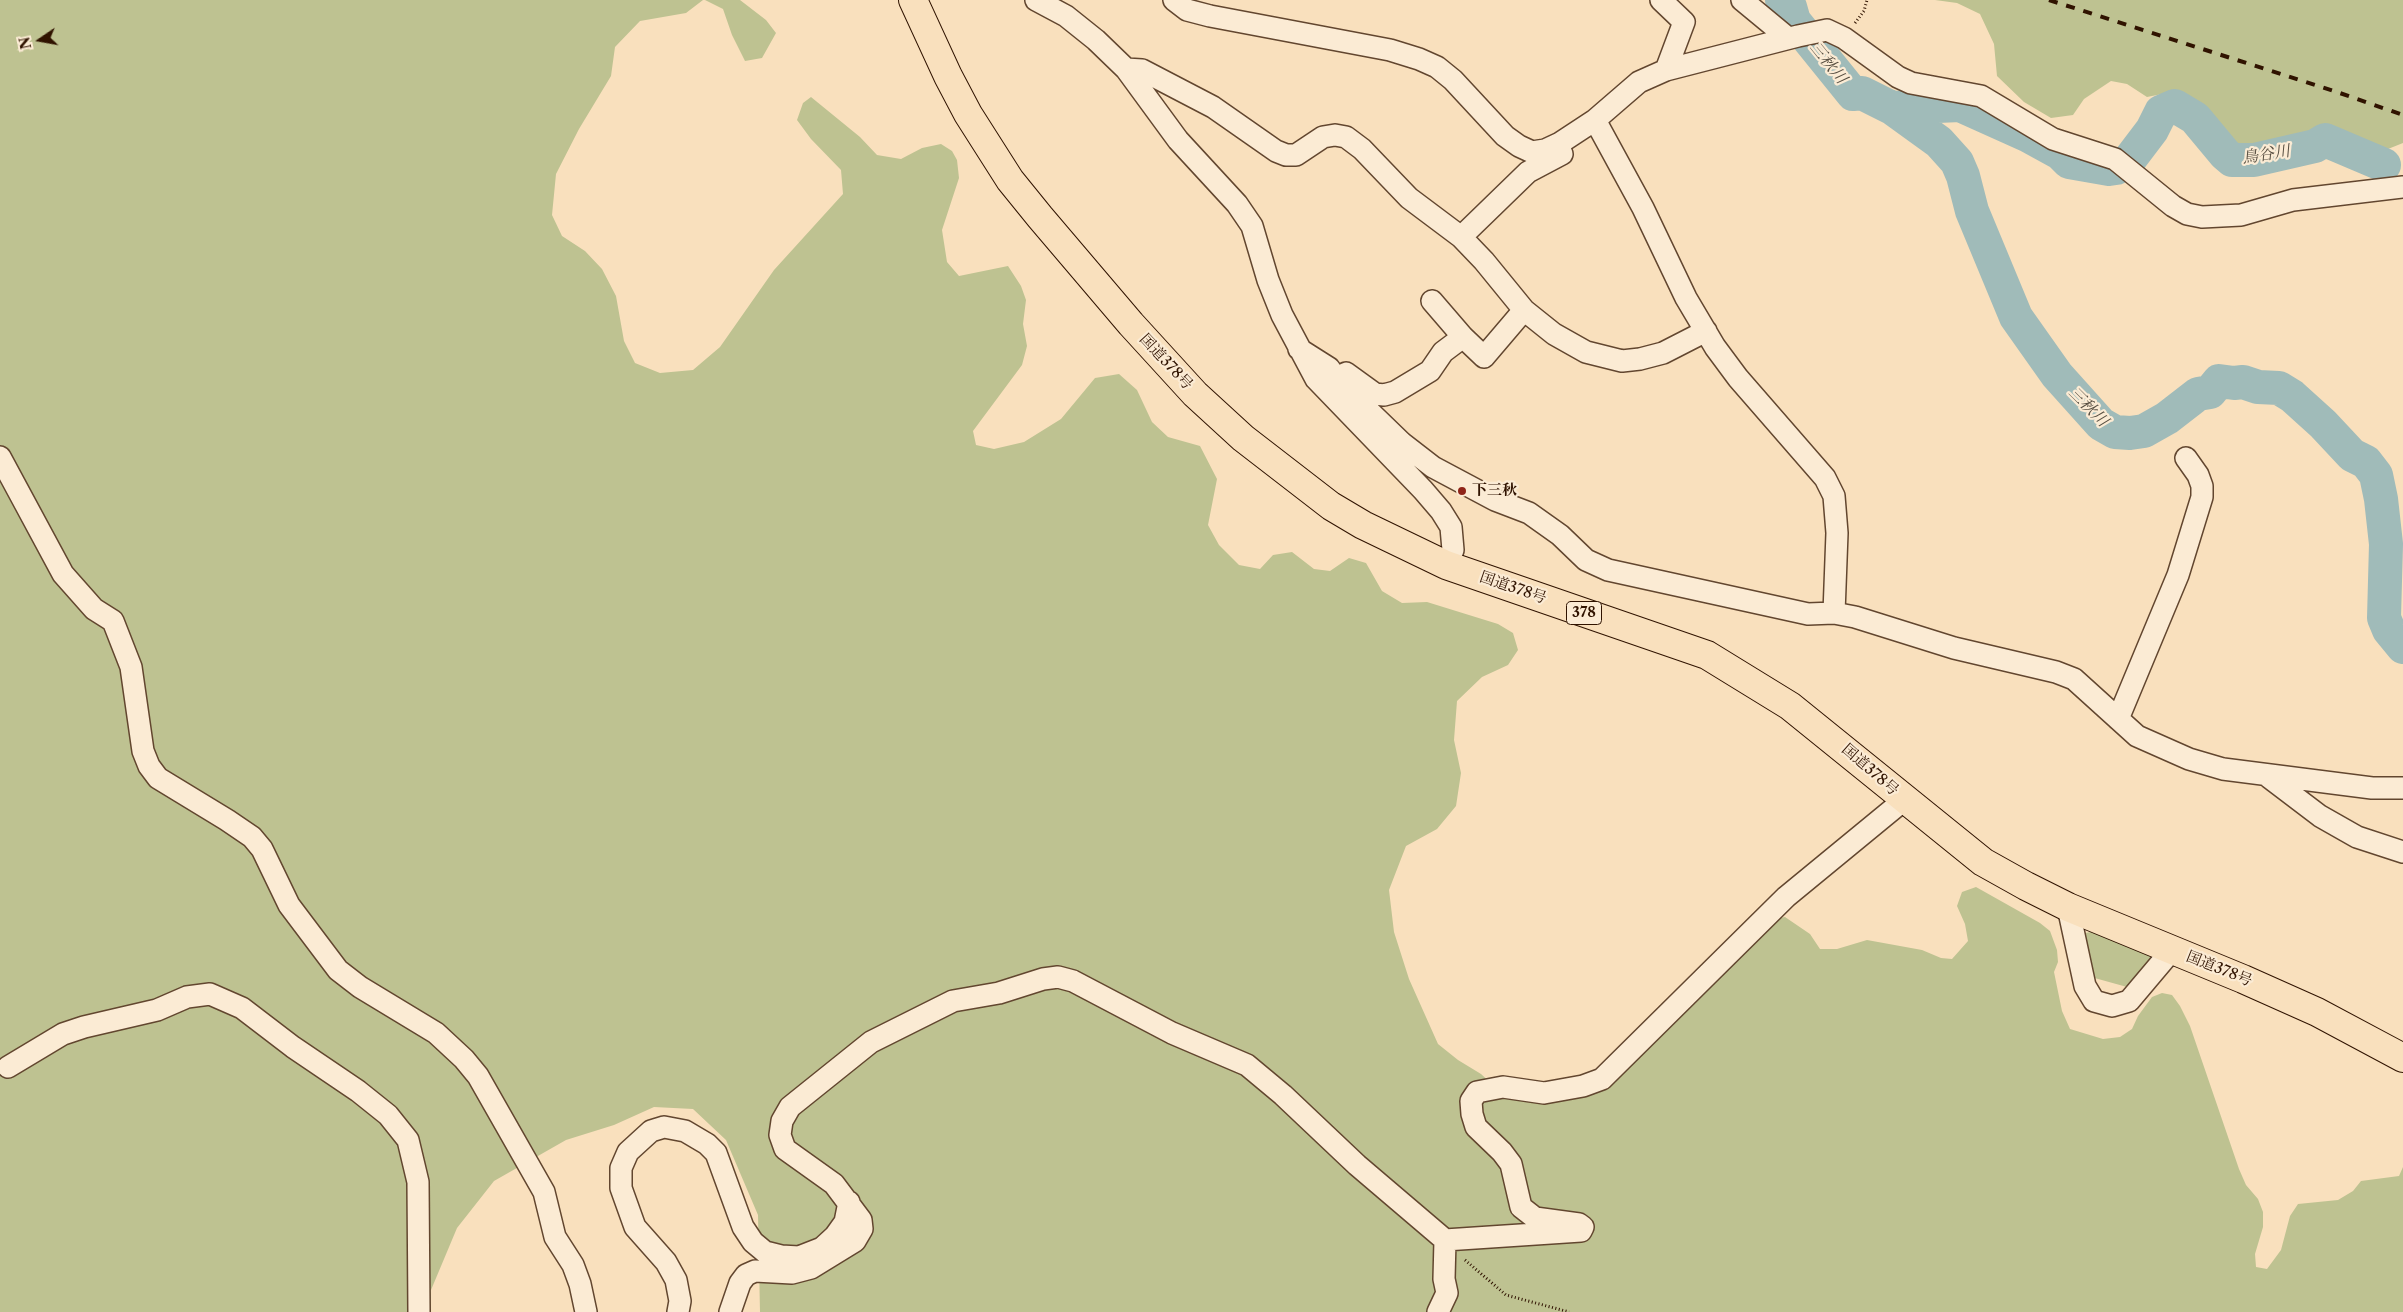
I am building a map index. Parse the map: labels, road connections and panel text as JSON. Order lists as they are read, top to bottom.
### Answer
{
  "streets": {
    "highway": ["国道378号", "378"]
  },
  "water": ["三秋川", "鳥谷川"],
  "places": ["下三秋"],
  "north": "left"
}
